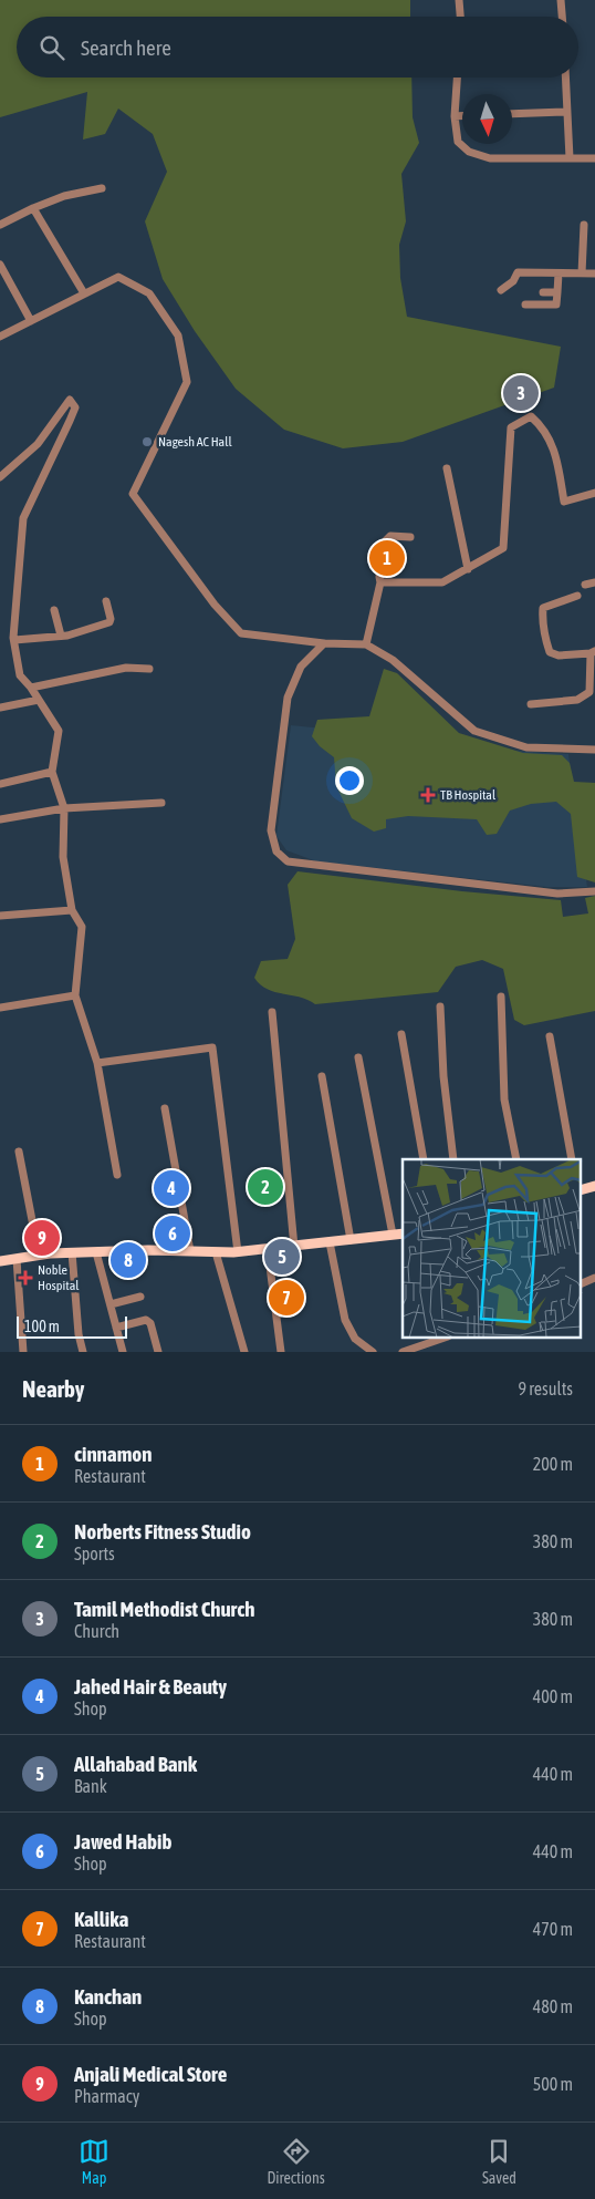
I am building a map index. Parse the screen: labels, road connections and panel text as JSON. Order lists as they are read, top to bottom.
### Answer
{
  "places": {
    "other": ["Nagesh AC Hall"],
    "health": ["TB Hospital", "Noble Hospital"]
  },
  "scale_bar": "100 m",
  "north": "bottom",
  "page": {
    "search": "Search here",
    "pins": [
      "3",
      "1",
      "2",
      "4",
      "6",
      "9",
      "5",
      "8",
      "7"
    ],
    "scale": "100 m",
    "heading": ["Nearby", "9 results"],
    "list": [
      {
        "mark": "1",
        "name": "cinnamon",
        "note": "Restaurant",
        "value": "200 m"
      },
      {
        "mark": "2",
        "name": "Norberts Fitness Studio",
        "note": "Sports",
        "value": "380 m"
      },
      {
        "mark": "3",
        "name": "Tamil Methodist Church",
        "note": "Church",
        "value": "380 m"
      },
      {
        "mark": "4",
        "name": "Jahed Hair & Beauty",
        "note": "Shop",
        "value": "400 m"
      },
      {
        "mark": "5",
        "name": "Allahabad Bank",
        "note": "Bank",
        "value": "440 m"
      },
      {
        "mark": "6",
        "name": "Jawed Habib",
        "note": "Shop",
        "value": "440 m"
      },
      {
        "mark": "7",
        "name": "Kallika",
        "note": "Restaurant",
        "value": "470 m"
      },
      {
        "mark": "8",
        "name": "Kanchan",
        "note": "Shop",
        "value": "480 m"
      },
      {
        "mark": "9",
        "name": "Anjali Medical Store",
        "note": "Pharmacy",
        "value": "500 m"
      }
    ],
    "nav": ["Map", "Directions", "Saved"]
  }
}
